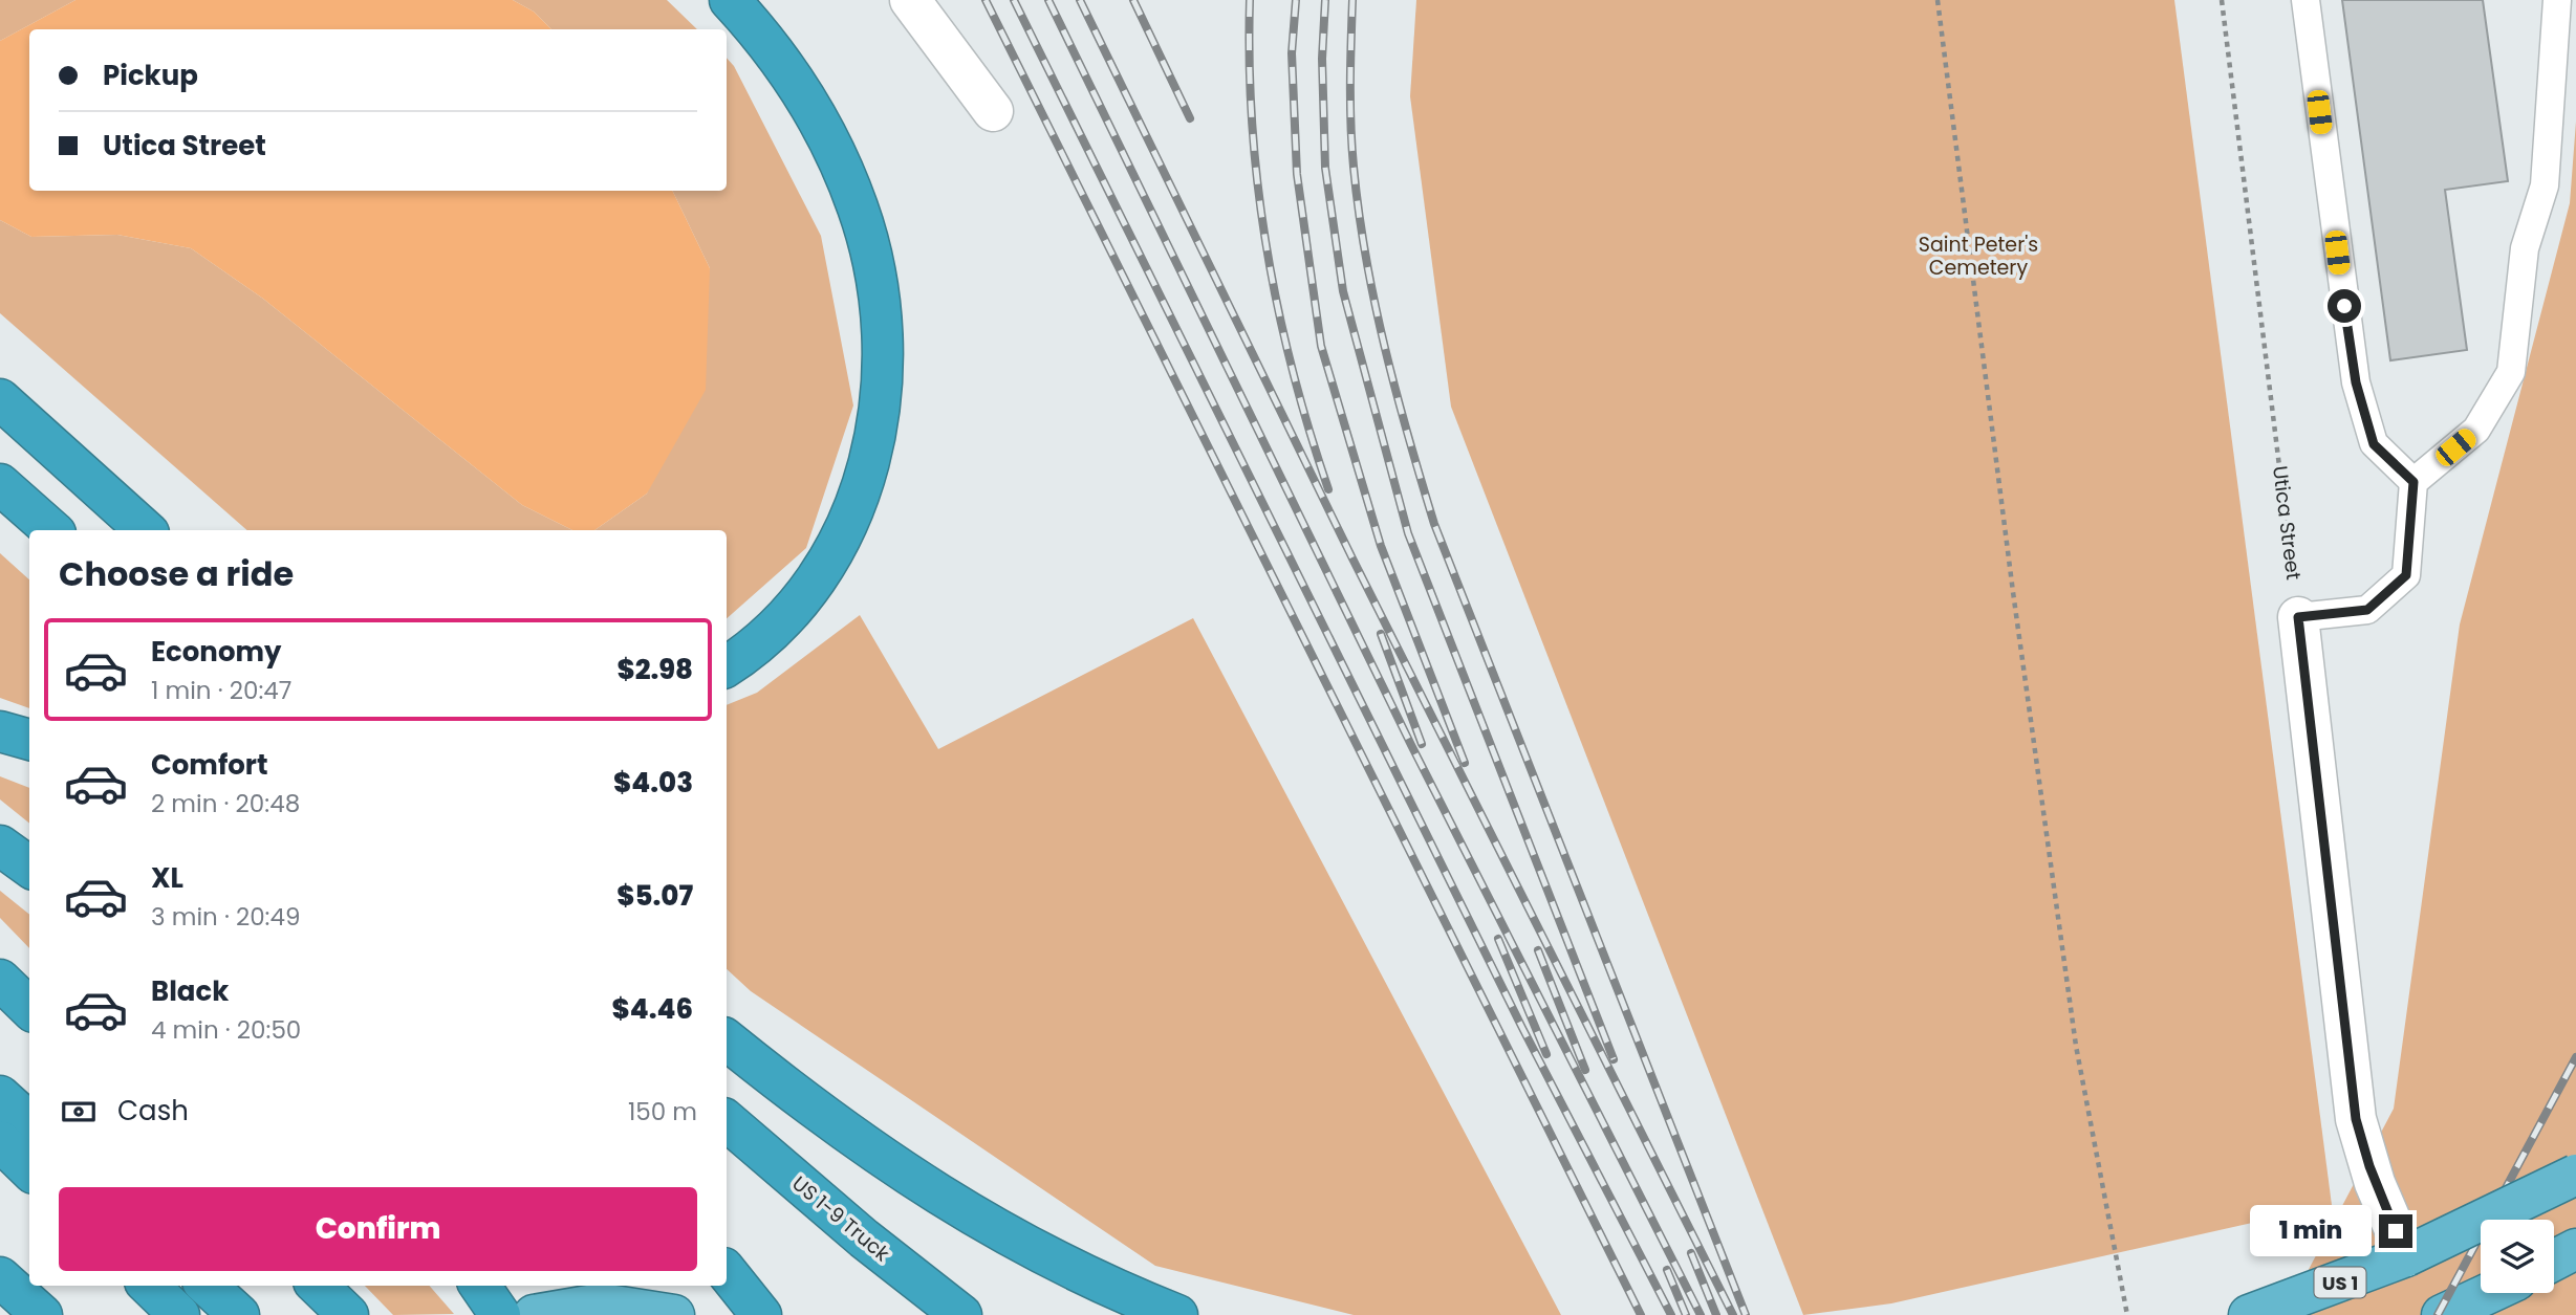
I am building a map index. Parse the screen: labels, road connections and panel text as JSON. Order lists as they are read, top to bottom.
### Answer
{
  "streets": {
    "highway": ["US 1-9 Truck", "US 1"],
    "path": ["Utica Street"]
  },
  "parks": ["Saint Peter's Cemetery"],
  "page": {
    "banner": ["Pickup", "Utica Street"],
    "heading": "Choose a ride",
    "list": [
      {
        "name": "Economy",
        "note": "1 min · 20:47",
        "value": "$2.98"
      },
      {
        "name": "Comfort",
        "note": "2 min · 20:48",
        "value": "$4.03"
      },
      {
        "name": "XL",
        "note": "3 min · 20:49",
        "value": "$5.07"
      },
      {
        "name": "Black",
        "note": "4 min · 20:50",
        "value": "$4.46"
      }
    ],
    "pay": ["Cash", "150 m"],
    "buttons": "Confirm",
    "bubble": "1 min"
  }
}
